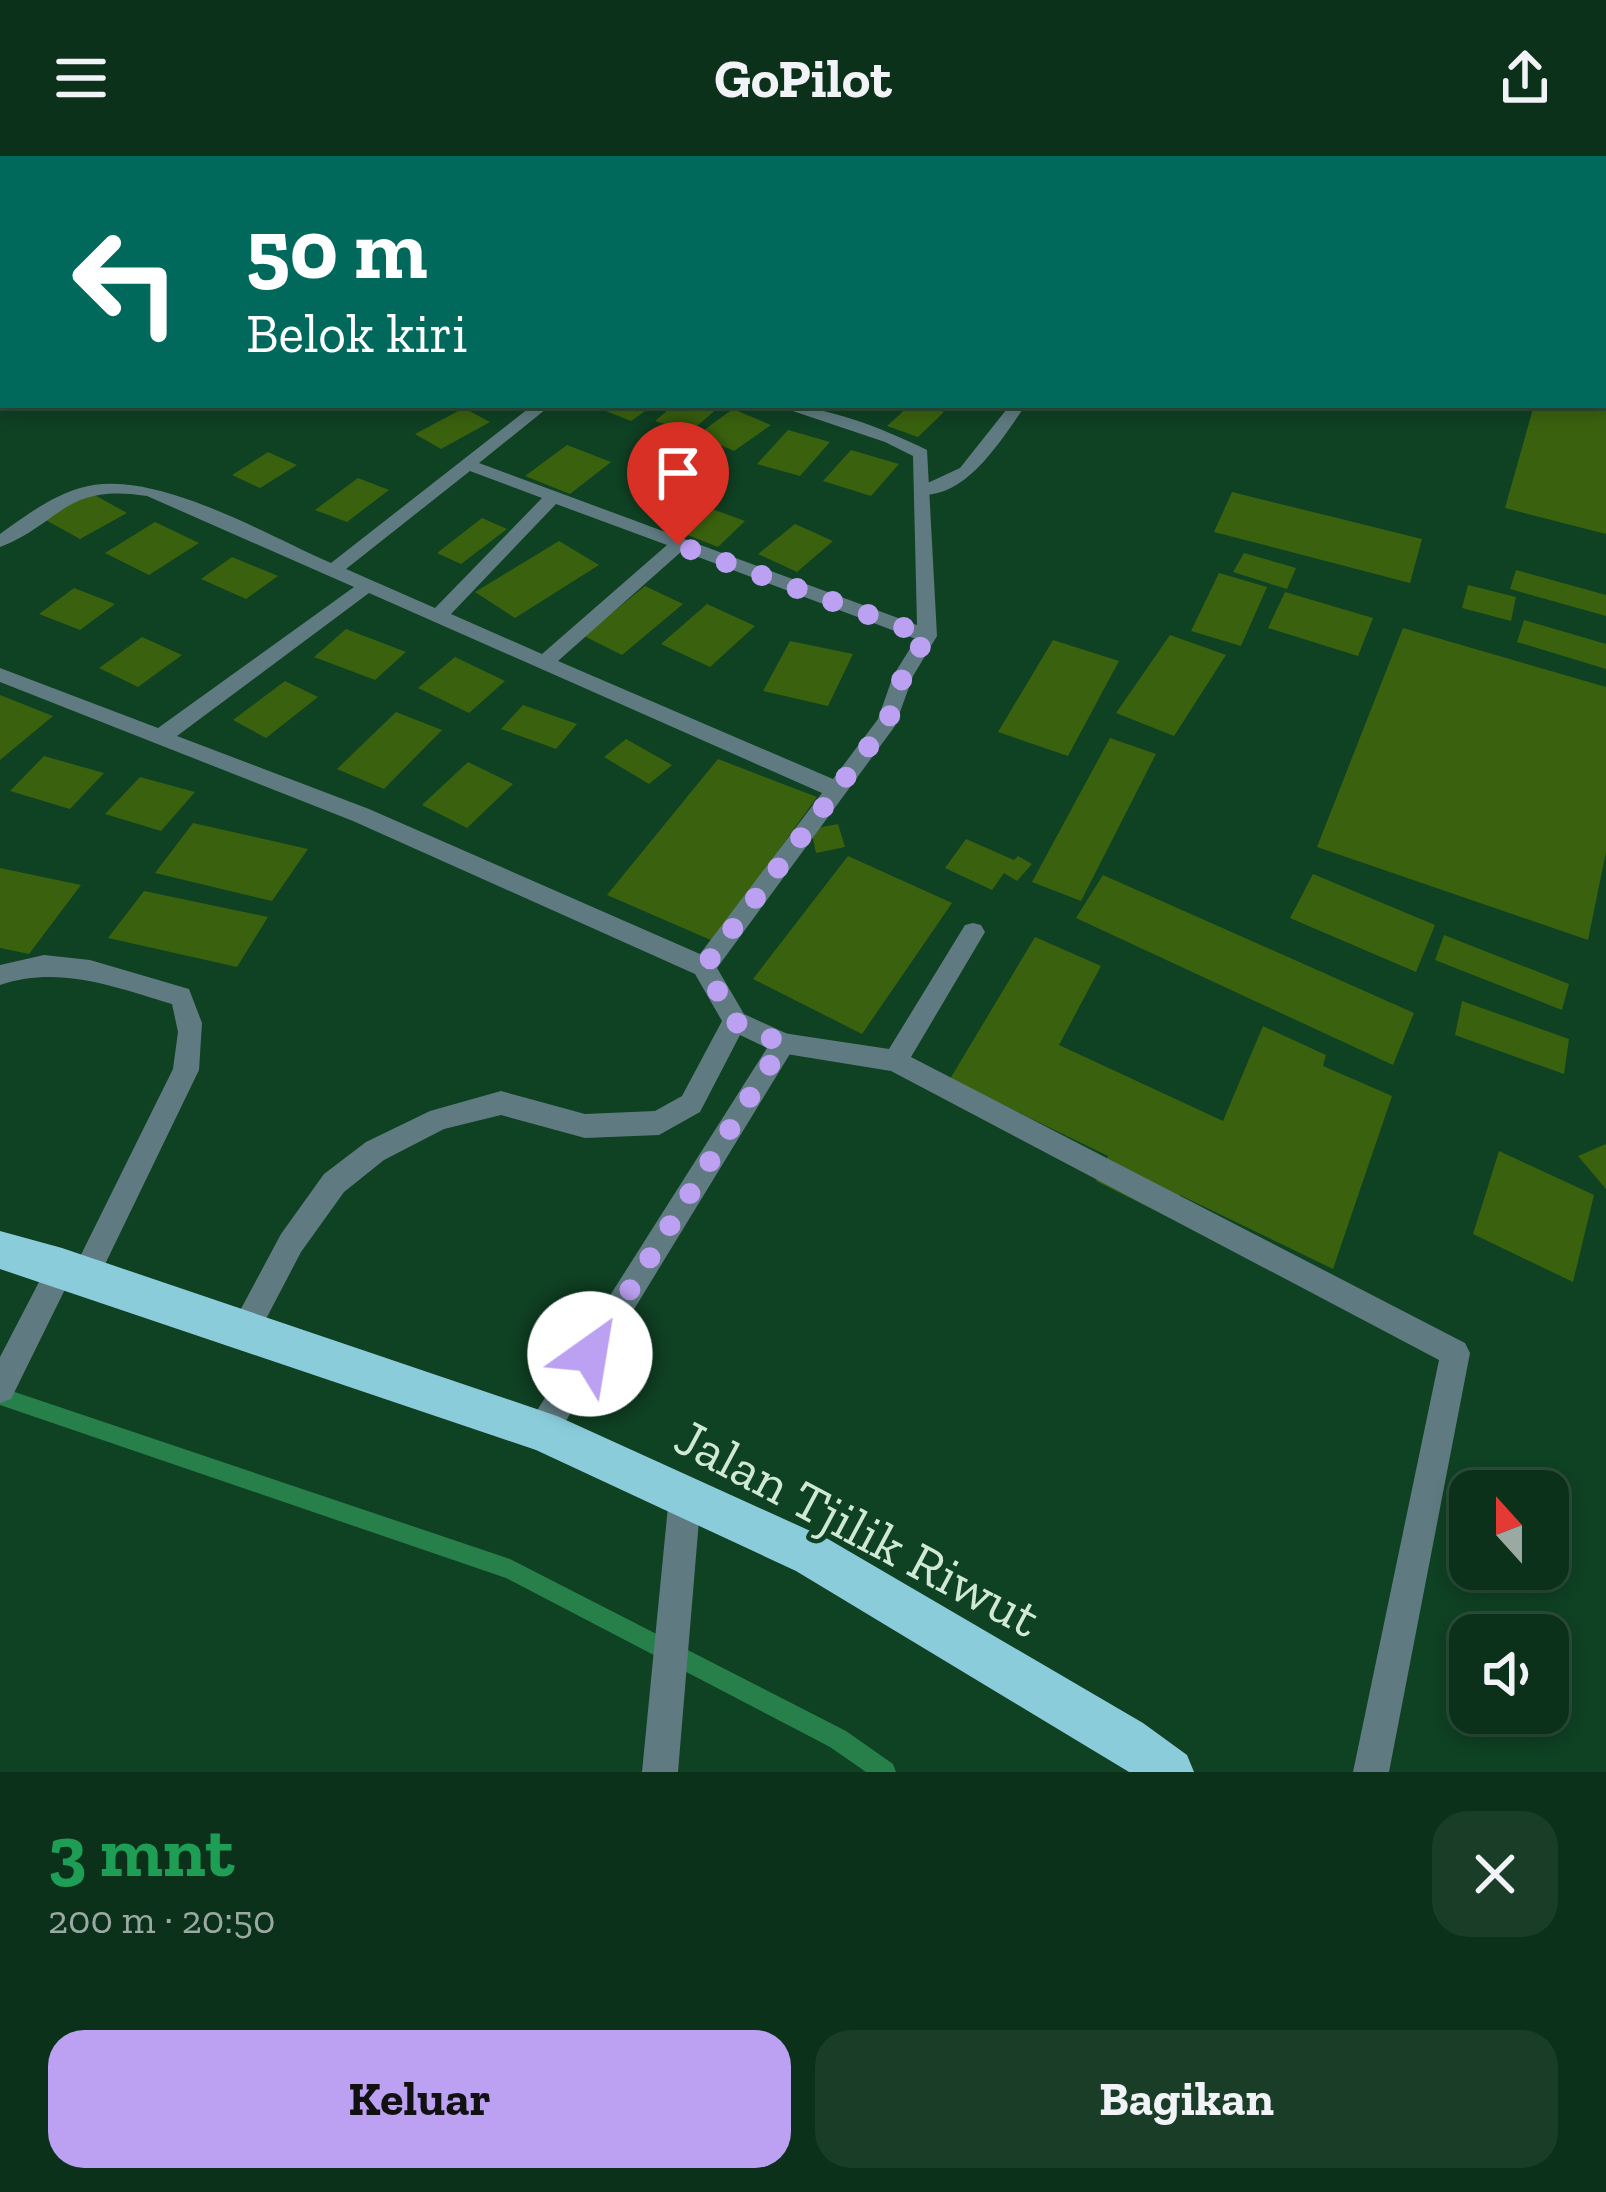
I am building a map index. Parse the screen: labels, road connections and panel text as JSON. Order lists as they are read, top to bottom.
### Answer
{
  "streets": {
    "highway": ["Jalan Tjilik Riwut"]
  },
  "north": "top",
  "page": {
    "header": "GoPilot",
    "turn": ["50 m", "Belok kiri"],
    "heading": ["3 mnt", "200 m · 20:50"],
    "buttons": ["Keluar", "Bagikan"]
  }
}
